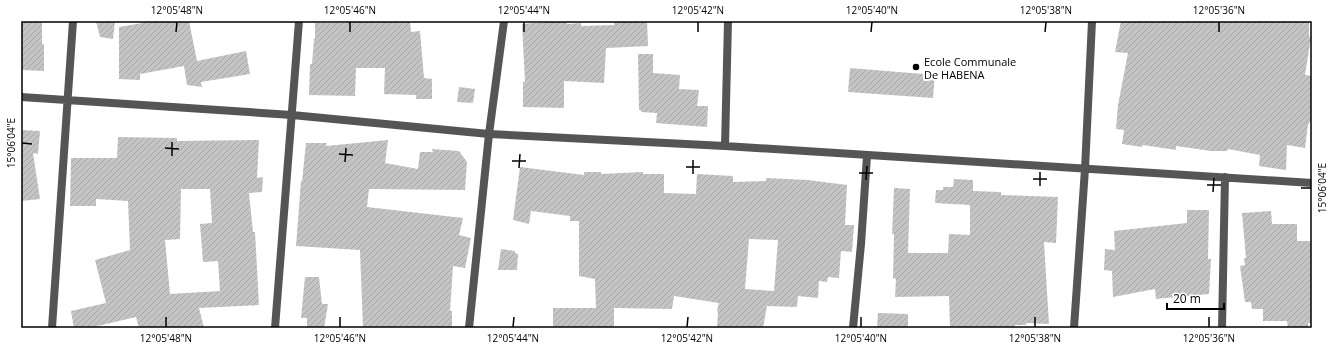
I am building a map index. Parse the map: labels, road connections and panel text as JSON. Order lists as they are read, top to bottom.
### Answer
{
  "places": ["Ecole Communale De HABENA"],
  "scale_bar": "20 m",
  "coordinates": [
    "12°05'48\"N",
    "12°05'46\"N",
    "12°05'44\"N",
    "12°05'42\"N",
    "12°05'40\"N",
    "12°05'38\"N",
    "12°05'36\"N",
    "15°06'04\"E"
  ]
}
